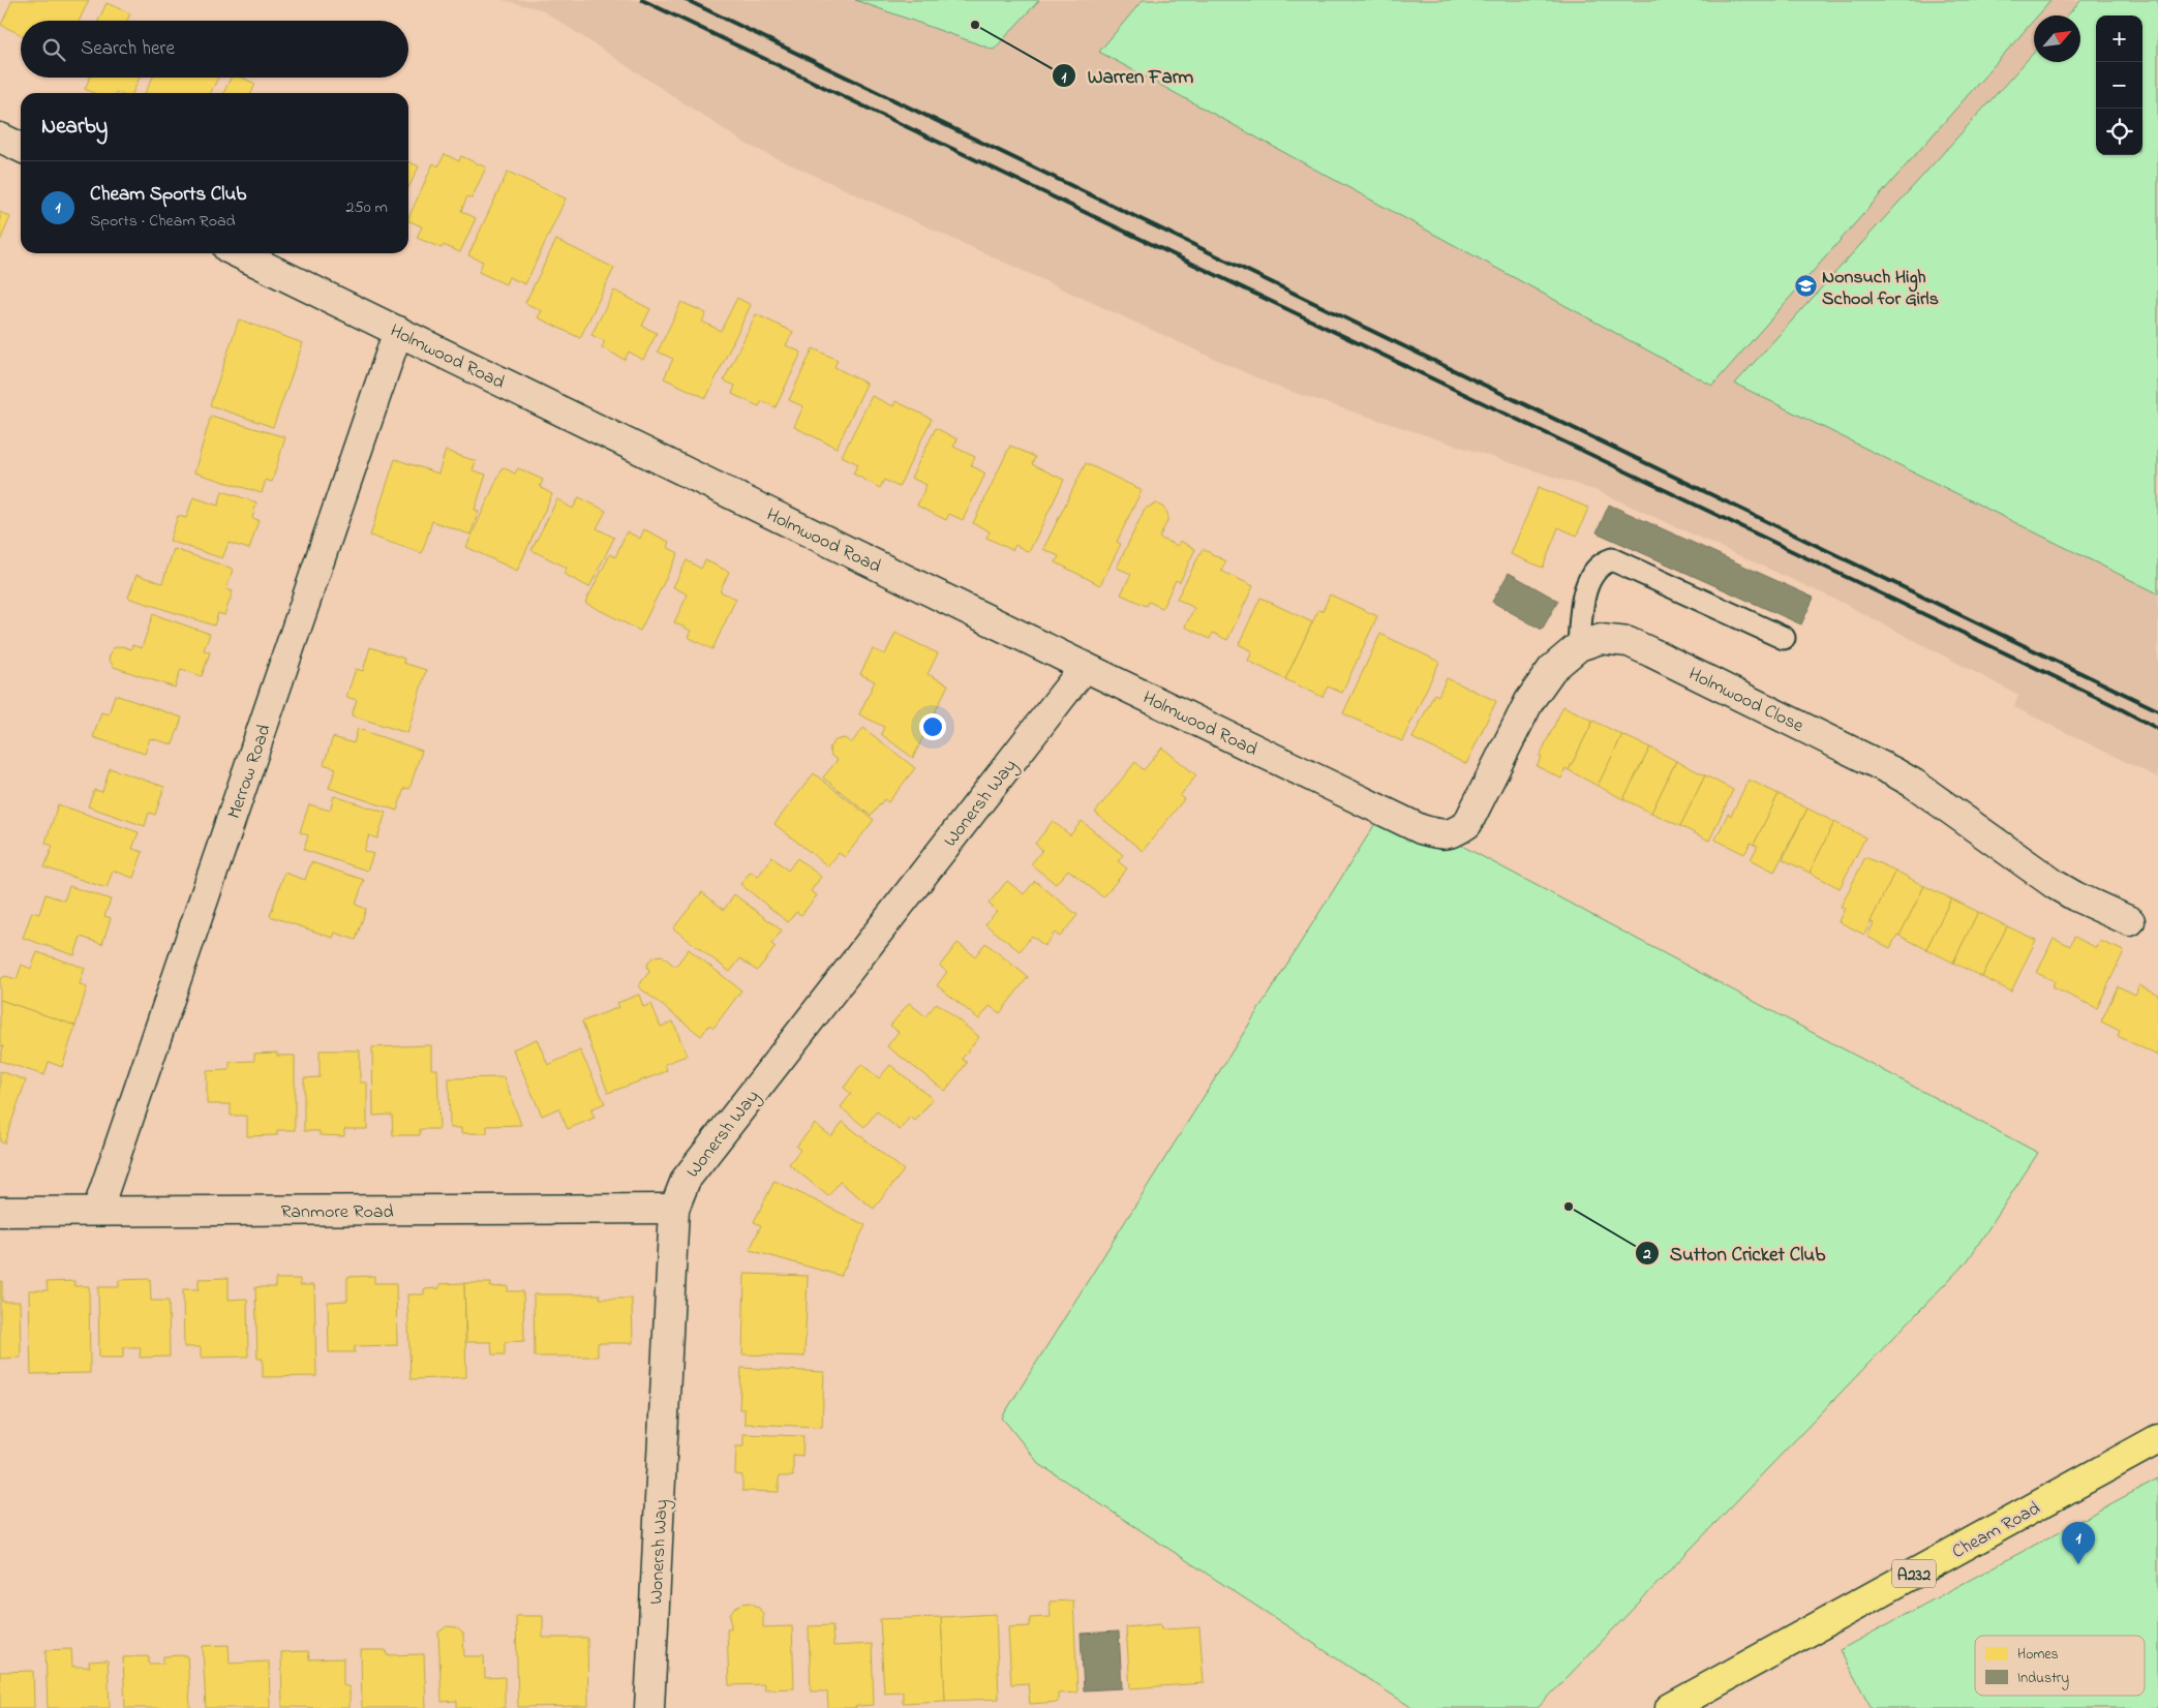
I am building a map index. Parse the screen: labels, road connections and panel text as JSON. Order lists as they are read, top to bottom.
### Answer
{
  "streets": {
    "highway": ["Cheam Road", "A232"],
    "street": [
      "Holmwood Road",
      "Holmwood Close",
      "Merrow Road",
      "Wonersh Way",
      "Ranmore Road"
    ]
  },
  "crossings": [
    ["Holmwood Road", "Holmwood Close"],
    ["Holmwood Road", "Merrow Road"],
    ["Holmwood Road", "Wonersh Way"],
    ["Merrow Road", "Ranmore Road"],
    ["Wonersh Way", "Ranmore Road"]
  ],
  "places": {
    "other": ["Warren Farm", "Sutton Cricket Club"],
    "school or university": ["Nonsuch High School for Girls"]
  },
  "legend": ["Homes", "Industry"],
  "north": "top right",
  "page": {
    "map_buttons": ["+", "−"],
    "search": "Search here",
    "heading": "Nearby",
    "list": [
      {
        "mark": "1",
        "name": "Cheam Sports Club",
        "note": "Sports · Cheam Road",
        "value": "250 m"
      }
    ],
    "pins": "1"
  }
}
